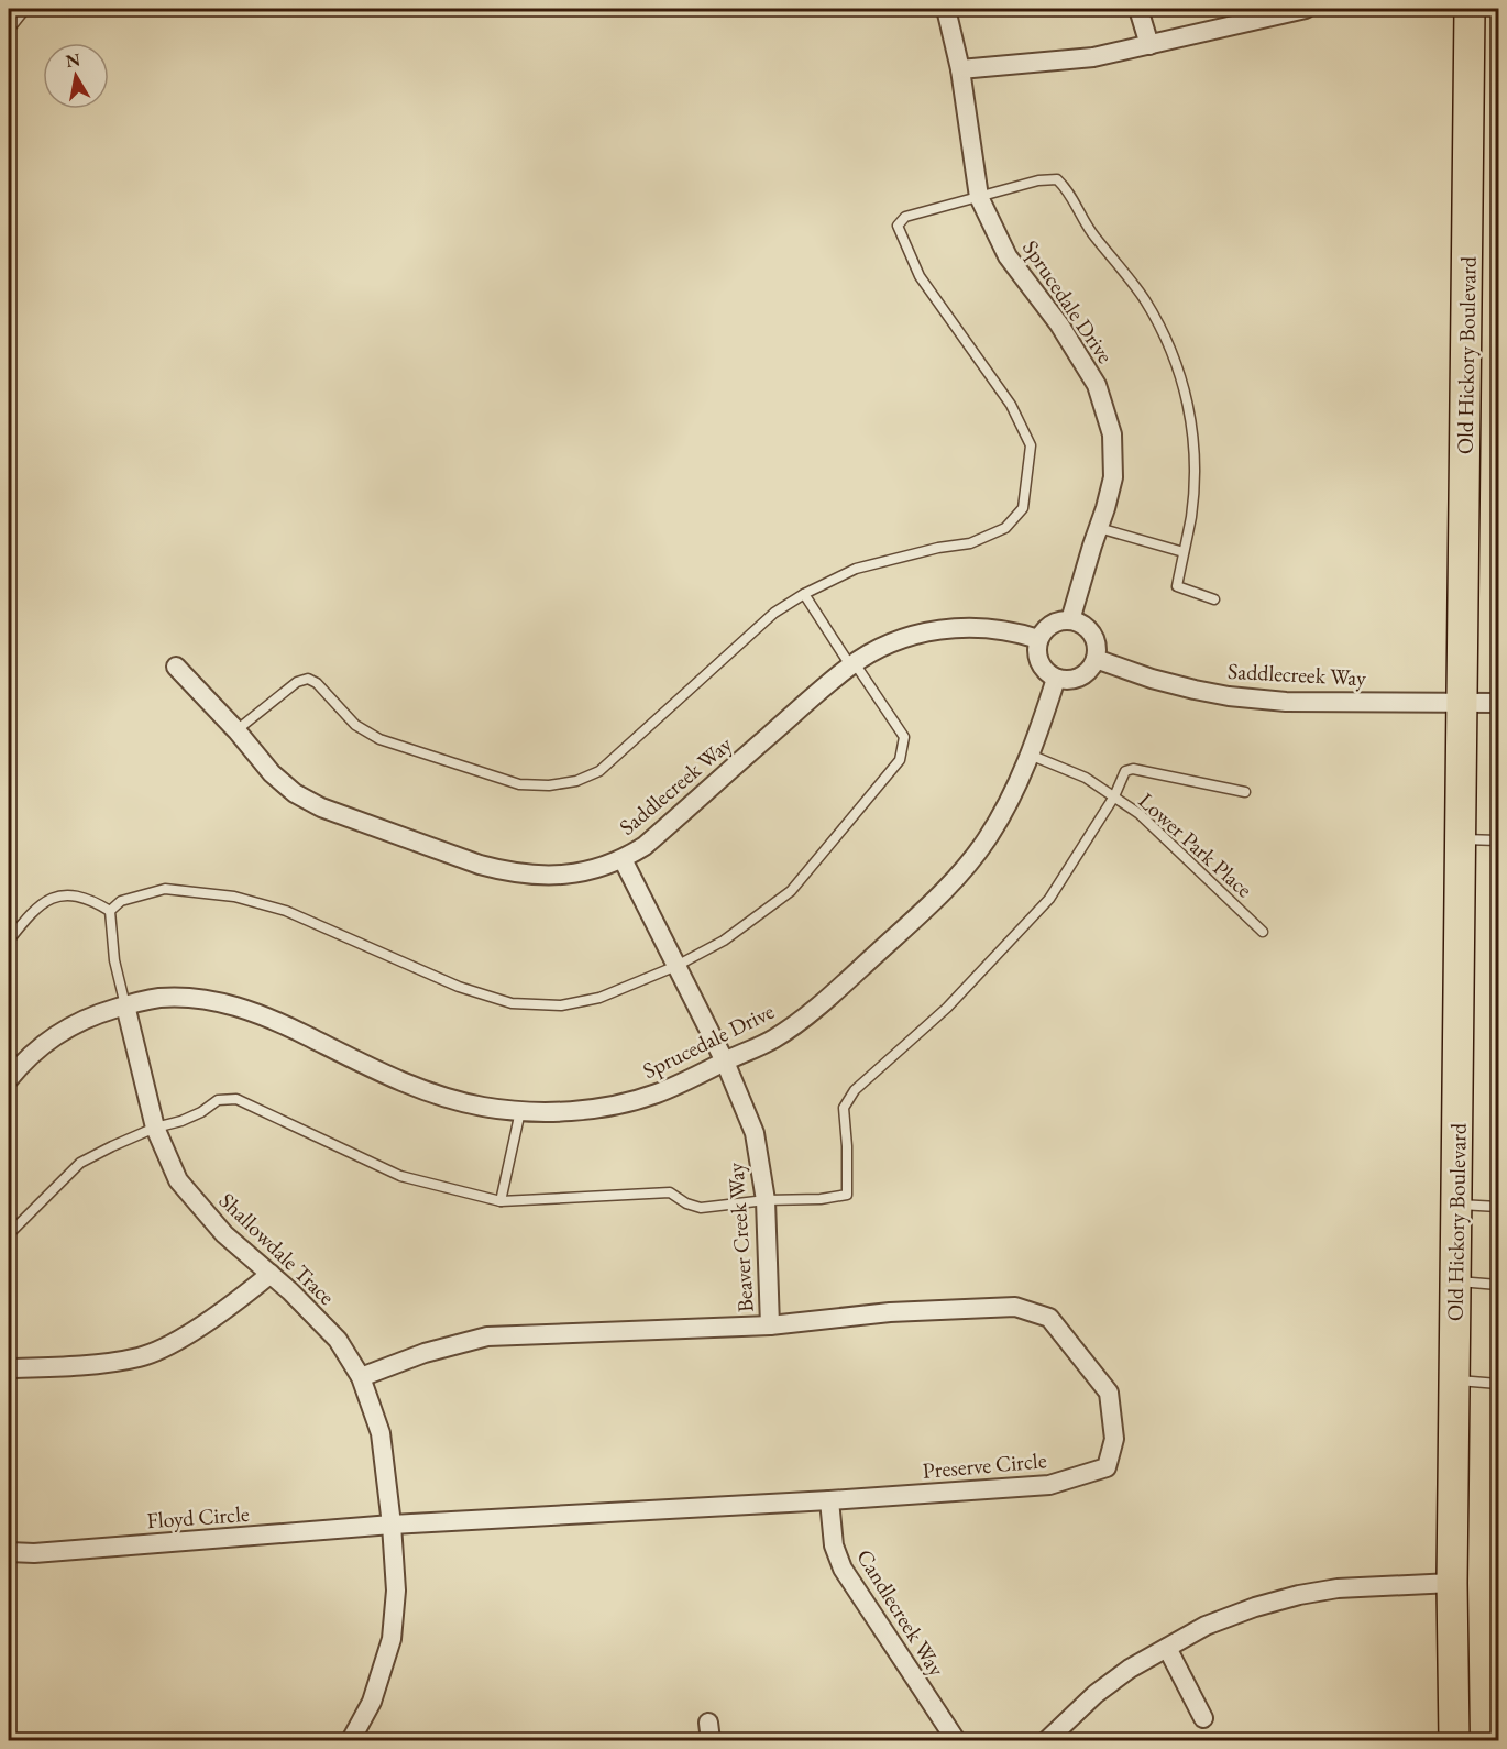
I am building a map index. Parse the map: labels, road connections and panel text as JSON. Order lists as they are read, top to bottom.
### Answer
{
  "streets": {
    "main road": ["Old Hickory Boulevard"],
    "street": [
      "Sprucedale Drive",
      "Saddlecreek Way",
      "Beaver Creek Way",
      "Shallowdale Trace",
      "Preserve Circle",
      "Floyd Circle",
      "Candlecreek Way"
    ],
    "lane": ["Lower Park Place"]
  },
  "crossings": [
    ["Sprucedale Drive", "Saddlecreek Way"],
    ["Sprucedale Drive", "Lower Park Place"],
    ["Sprucedale Drive", "Beaver Creek Way"],
    ["Sprucedale Drive", "Shallowdale Trace"],
    ["Old Hickory Boulevard", "Saddlecreek Way"],
    ["Saddlecreek Way", "Beaver Creek Way"],
    ["Beaver Creek Way", "Preserve Circle"],
    ["Shallowdale Trace", "Preserve Circle"],
    ["Shallowdale Trace", "Floyd Circle"],
    ["Preserve Circle", "Floyd Circle"],
    ["Preserve Circle", "Candlecreek Way"]
  ],
  "north": "top"
}
